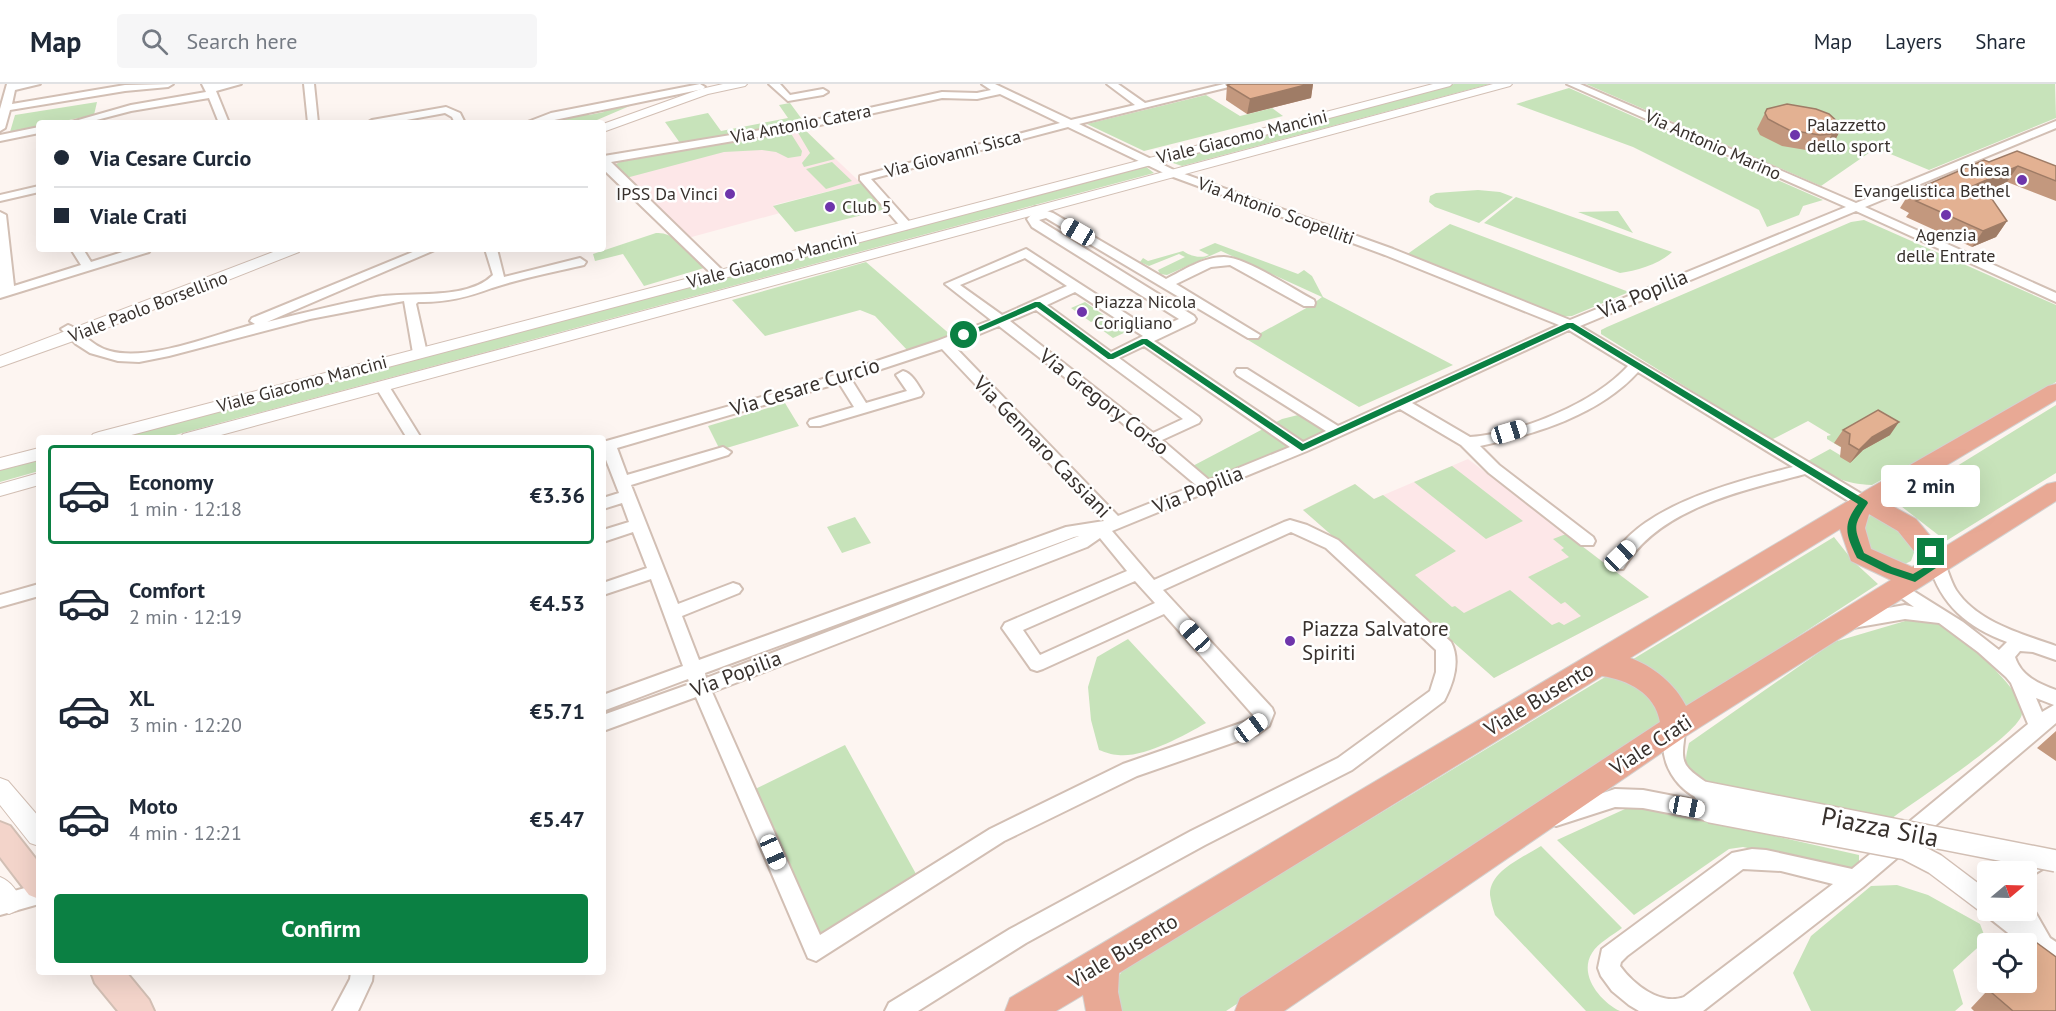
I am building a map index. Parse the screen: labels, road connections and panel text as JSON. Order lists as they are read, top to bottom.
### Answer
{
  "streets": {
    "main road": ["Viale Busento", "Viale Crati"],
    "street": [
      "Via Antonio Catera",
      "Viale Giacomo Mancini",
      "Via Antonio Marino",
      "Via Giovanni Sisca",
      "Via Antonio Scopelliti",
      "Via Popilia",
      "Viale Paolo Borsellino",
      "Via Cesare Curcio",
      "Via Gregory Corso",
      "Via Gennaro Cassiani",
      "Piazza Sila"
    ]
  },
  "crossings": [
    ["Via Antonio Catera", "Via Antonio Scopelliti"],
    ["Viale Giacomo Mancini", "Via Giovanni Sisca"],
    ["Viale Giacomo Mancini", "Via Antonio Scopelliti"],
    ["Via Antonio Marino", "Via Popilia"],
    ["Via Giovanni Sisca", "Via Antonio Scopelliti"],
    ["Via Antonio Scopelliti", "Via Popilia"],
    ["Via Antonio Scopelliti", "Viale Busento"],
    ["Via Popilia", "Via Gregory Corso"],
    ["Via Popilia", "Via Gennaro Cassiani"],
    ["Via Cesare Curcio", "Via Gregory Corso"],
    ["Via Cesare Curcio", "Via Gennaro Cassiani"]
  ],
  "places": [
    "Palazzetto dello sport",
    "Chiesa Evangelistica Bethel",
    "IPSS Da Vinci",
    "Club 5",
    "Agenzia delle Entrate",
    "Piazza Nicola Corigliano",
    "Piazza Salvatore Spiriti"
  ],
  "north": "right",
  "page": {
    "header": "Map",
    "search": "Search here",
    "nav": ["Map", "Layers", "Share"],
    "banner": ["Via Cesare Curcio", "Viale Crati"],
    "list": [
      {
        "name": "Economy",
        "note": "1 min · 12:18",
        "value": "€3.36"
      },
      {
        "name": "Comfort",
        "note": "2 min · 12:19",
        "value": "€4.53"
      },
      {
        "name": "XL",
        "note": "3 min · 12:20",
        "value": "€5.71"
      },
      {
        "name": "Moto",
        "note": "4 min · 12:21",
        "value": "€5.47"
      }
    ],
    "bubble": "2 min",
    "buttons": "Confirm"
  }
}
